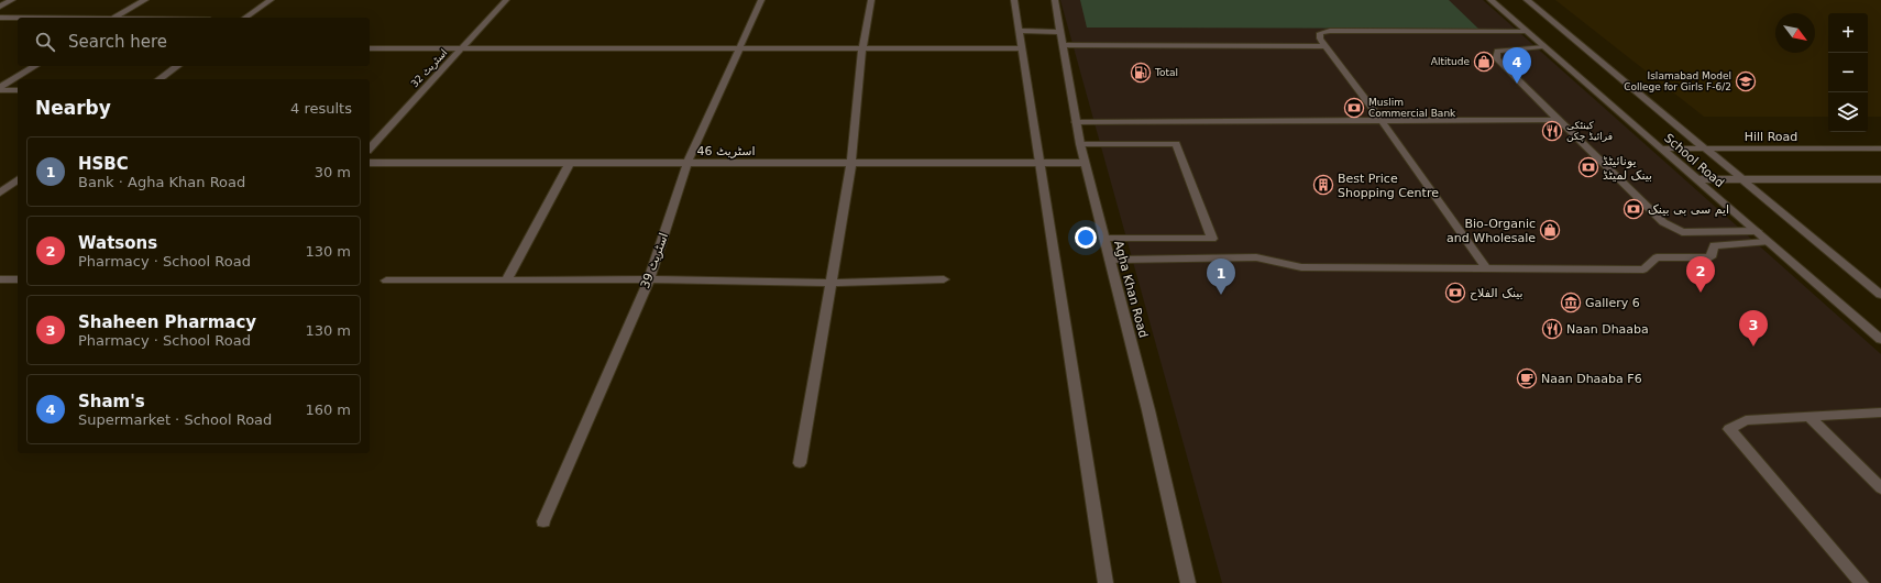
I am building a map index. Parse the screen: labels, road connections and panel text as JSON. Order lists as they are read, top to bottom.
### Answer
{
  "streets": {
    "street": [
      "اسٹریٹ 32",
      "Hill Road",
      "اسٹریٹ 46",
      "School Road",
      "اسٹریٹ 39",
      "Agha Khan Road"
    ]
  },
  "crossings": [
    ["Hill Road", "School Road"],
    ["اسٹریٹ 46", "اسٹریٹ 39"],
    ["اسٹریٹ 46", "Agha Khan Road"]
  ],
  "places": {
    "shop": ["Altitude", "Bio-Organic and Wholesale"],
    "fuel station": ["Total"],
    "school or university": ["Islamabad Model College for Girls F-6/2"],
    "bank": [
      "Muslim Commercial Bank",
      "یونائیٹڈ بینک لمیٹڈ",
      "ایم سی بی بینک",
      "بینک الفلاح"
    ],
    "restaurant": ["کینٹکی فرائیڈ چکن", "Naan Dhaaba"],
    "building": ["Best Price Shopping Centre"],
    "museum": ["Gallery 6"],
    "cafe": ["Naan Dhaaba F6"]
  },
  "north": "bottom right",
  "page": {
    "map_buttons": ["+", "−"],
    "search": "Search here",
    "pins": [
      "4",
      "2",
      "1",
      "3"
    ],
    "heading": ["Nearby", "4 results"],
    "list": [
      {
        "mark": "1",
        "name": "HSBC",
        "note": "Bank · Agha Khan Road",
        "value": "30 m"
      },
      {
        "mark": "2",
        "name": "Watsons",
        "note": "Pharmacy · School Road",
        "value": "130 m"
      },
      {
        "mark": "3",
        "name": "Shaheen Pharmacy",
        "note": "Pharmacy · School Road",
        "value": "130 m"
      },
      {
        "mark": "4",
        "name": "Sham's",
        "note": "Supermarket · School Road",
        "value": "160 m"
      }
    ]
  }
}
